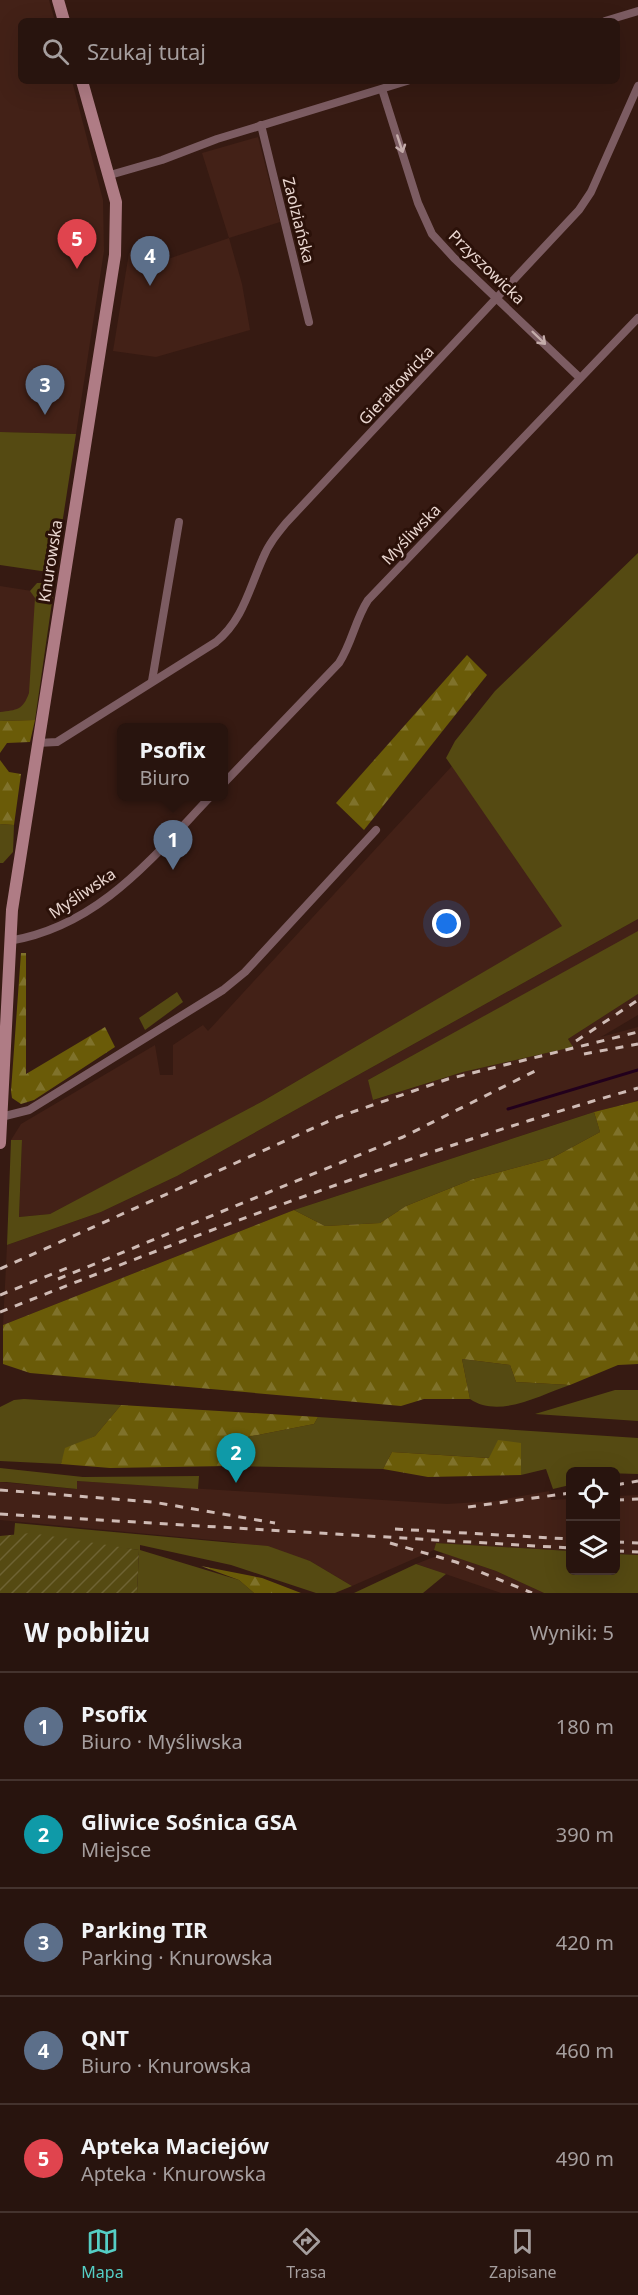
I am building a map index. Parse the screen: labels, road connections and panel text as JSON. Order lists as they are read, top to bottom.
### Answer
{
  "streets": {
    "street": [
      "Zaolziańska",
      "Przyszowicka",
      "Gierałtowicka",
      "Myśliwska",
      "Knurowska"
    ]
  },
  "crossings": [
    ["Przyszowicka", "Gierałtowicka"],
    ["Przyszowicka", "Myśliwska"],
    ["Gierałtowicka", "Knurowska"],
    ["Myśliwska", "Knurowska"]
  ],
  "one_way": ["Przyszowicka"],
  "page": {
    "search": "Szukaj tutaj",
    "pins": [
      "5",
      "4",
      "3",
      "1",
      "2"
    ],
    "popup": ["Psofix", "Biuro"],
    "heading": ["W pobliżu", "Wyniki: 5"],
    "list": [
      {
        "mark": "1",
        "name": "Psofix",
        "note": "Biuro · Myśliwska",
        "value": "180 m"
      },
      {
        "mark": "2",
        "name": "Gliwice Sośnica GSA",
        "note": "Miejsce",
        "value": "390 m"
      },
      {
        "mark": "3",
        "name": "Parking TIR",
        "note": "Parking · Knurowska",
        "value": "420 m"
      },
      {
        "mark": "4",
        "name": "QNT",
        "note": "Biuro · Knurowska",
        "value": "460 m"
      },
      {
        "mark": "5",
        "name": "Apteka Maciejów",
        "note": "Apteka · Knurowska",
        "value": "490 m"
      }
    ],
    "nav": ["Mapa", "Trasa", "Zapisane"]
  }
}
